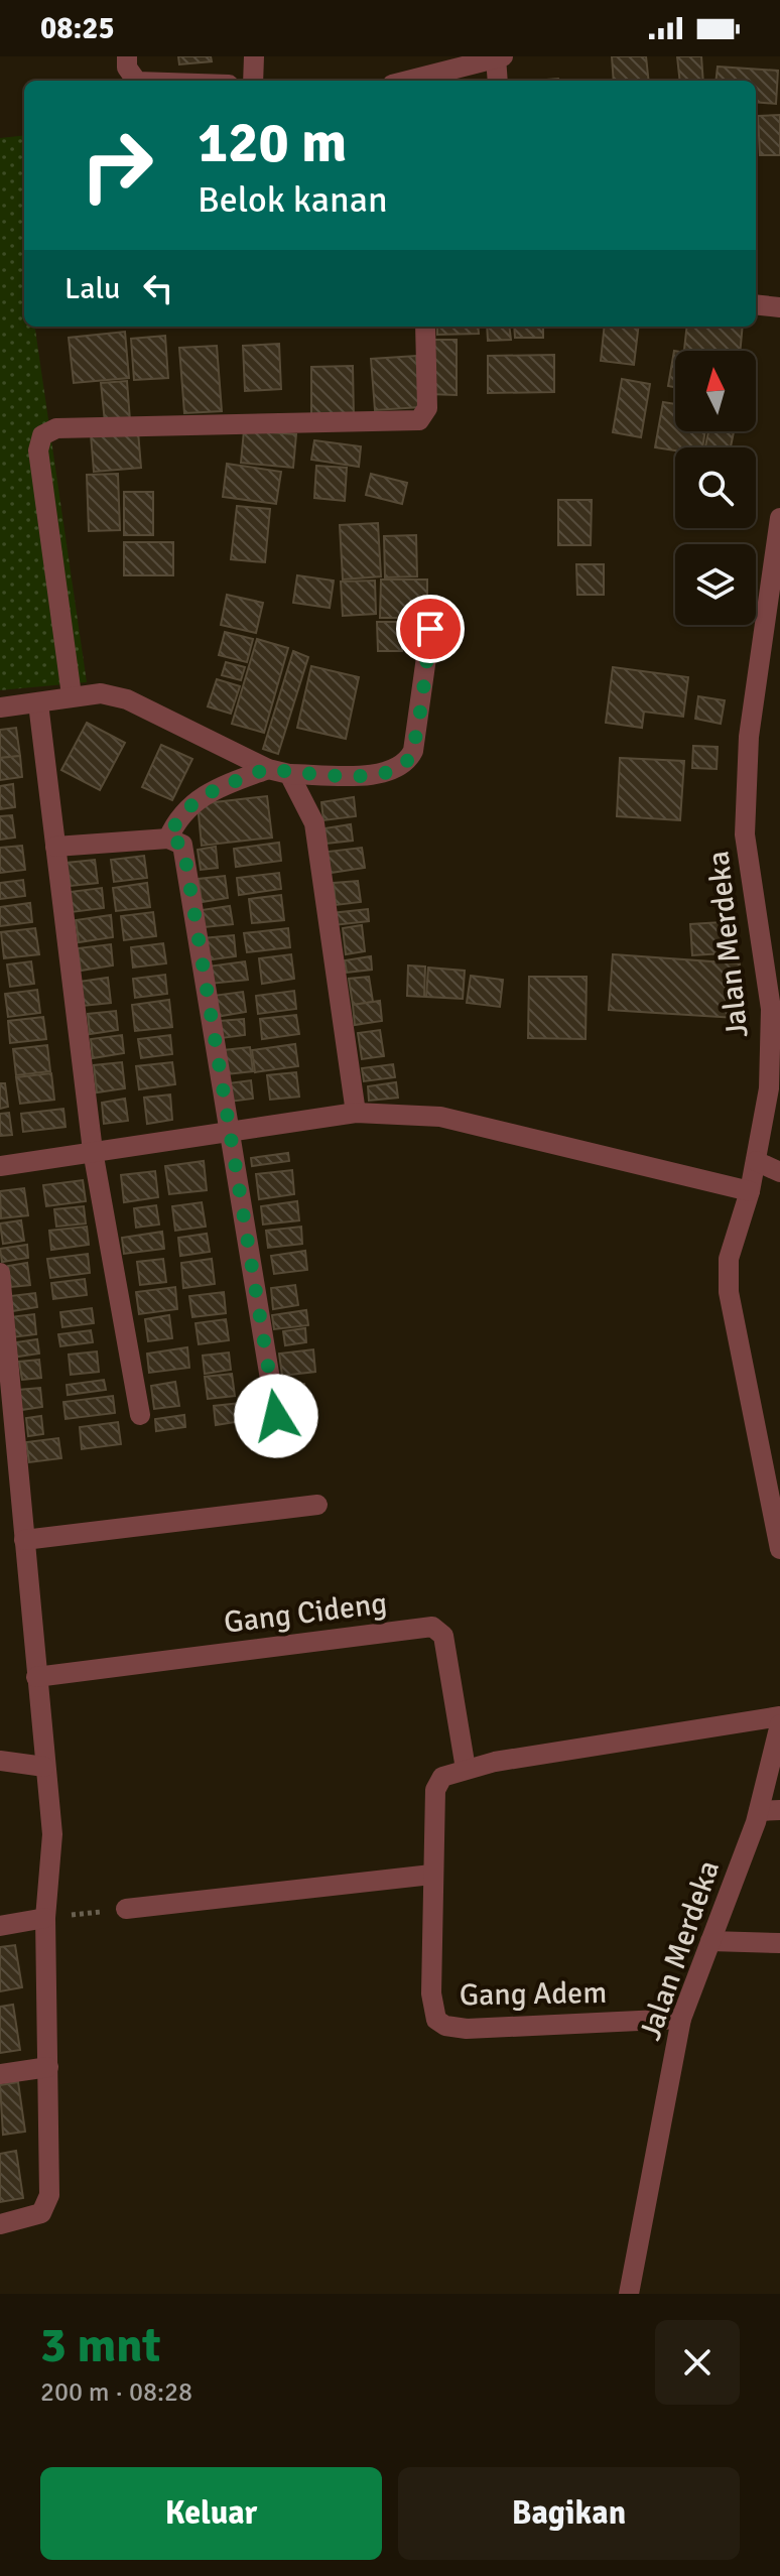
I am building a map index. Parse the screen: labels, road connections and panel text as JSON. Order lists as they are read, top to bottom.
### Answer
{
  "streets": {
    "street": ["Jalan Merdeka", "Gang Cideng", "Gang Adem"]
  },
  "crossings": [
    ["Jalan Merdeka", "Gang Adem"]
  ],
  "north": "top",
  "page": {
    "status": "08:25",
    "turn": ["120 m", "Belok kanan"],
    "then": "Lalu",
    "heading": ["3 mnt", "200 m · 08:28"],
    "buttons": ["Keluar", "Bagikan"]
  }
}
